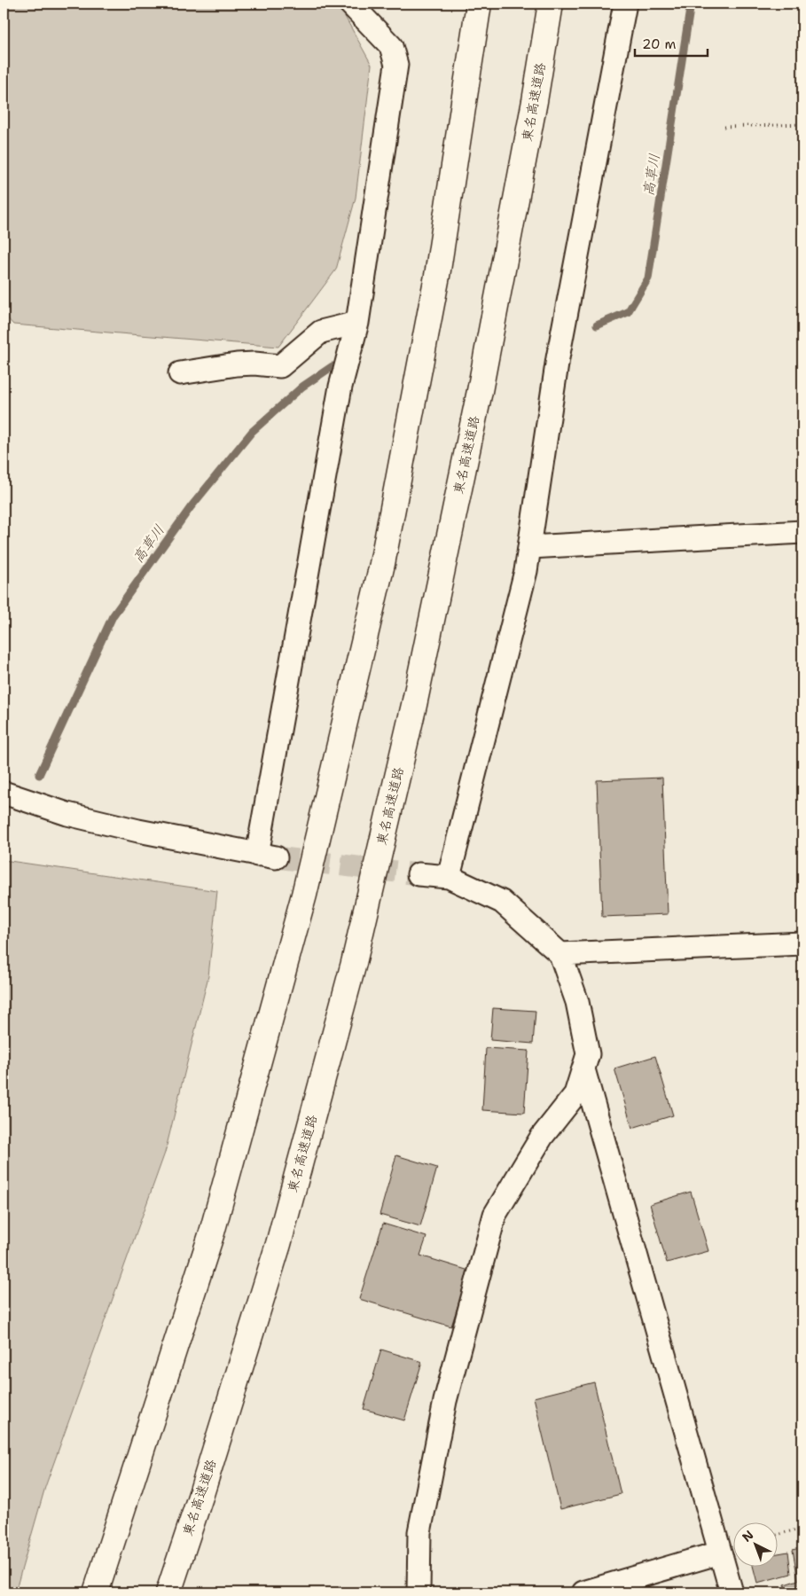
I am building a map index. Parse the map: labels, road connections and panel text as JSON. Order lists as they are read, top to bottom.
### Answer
{
  "streets": {
    "highway": ["東名高速道路"]
  },
  "water": ["高草川"],
  "scale_bar": "20 m",
  "north": "top left"
}
